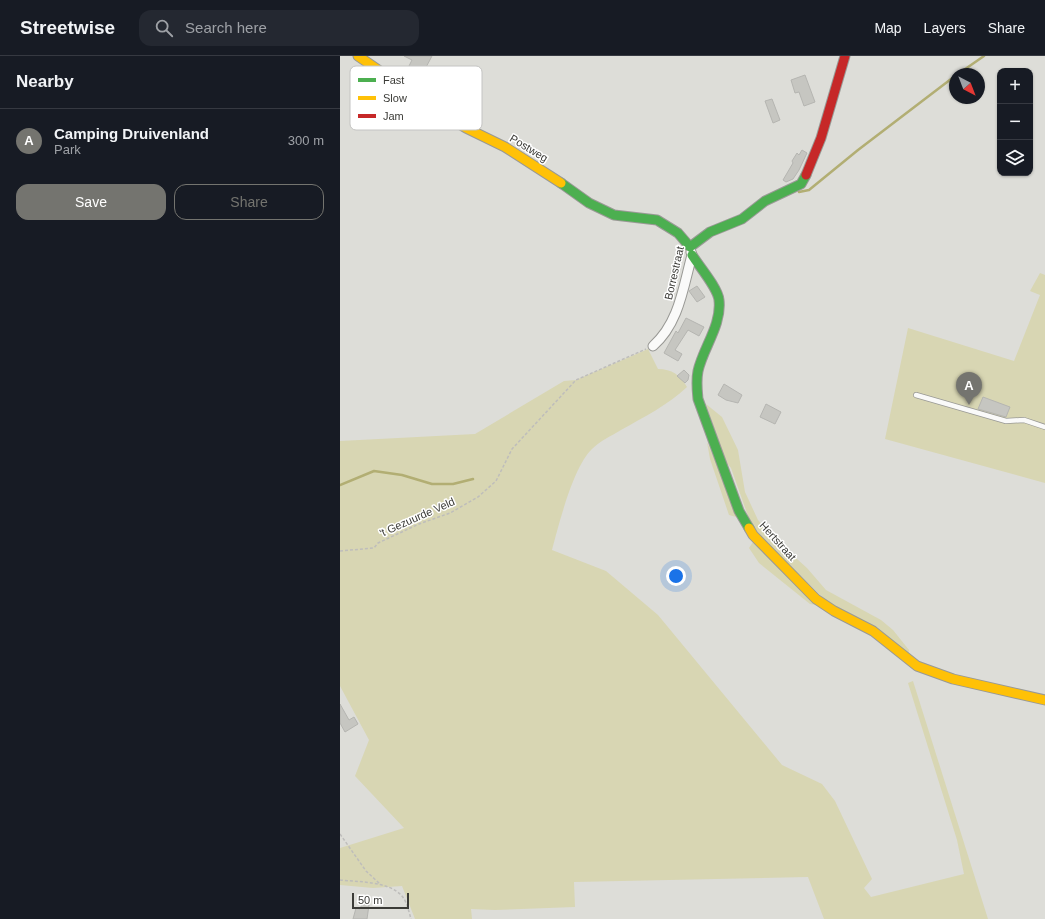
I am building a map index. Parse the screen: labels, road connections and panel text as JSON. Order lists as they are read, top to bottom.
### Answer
{
  "streets": {
    "street": ["Postweg", "Borrestraat", "Hertstraat"],
    "path": ["'t Gezuurde Veld"]
  },
  "crossings": [
    ["Postweg", "Borrestraat"],
    ["Postweg", "Hertstraat"],
    ["Borrestraat", "'t Gezuurde Veld"],
    ["Borrestraat", "Hertstraat"]
  ],
  "legend": ["Fast", "Slow", "Jam"],
  "scale_bar": "50 m",
  "north": "bottom right",
  "page": {
    "header": "Streetwise",
    "search": "Search here",
    "nav": ["Map", "Layers", "Share"],
    "heading": "Nearby",
    "map_buttons": ["+", "−"],
    "list": [
      {
        "mark": "A",
        "name": "Camping Druivenland",
        "note": "Park",
        "value": "300 m"
      }
    ],
    "buttons": ["Save", "Share"],
    "pins": "A",
    "scale": "50 m"
  }
}
